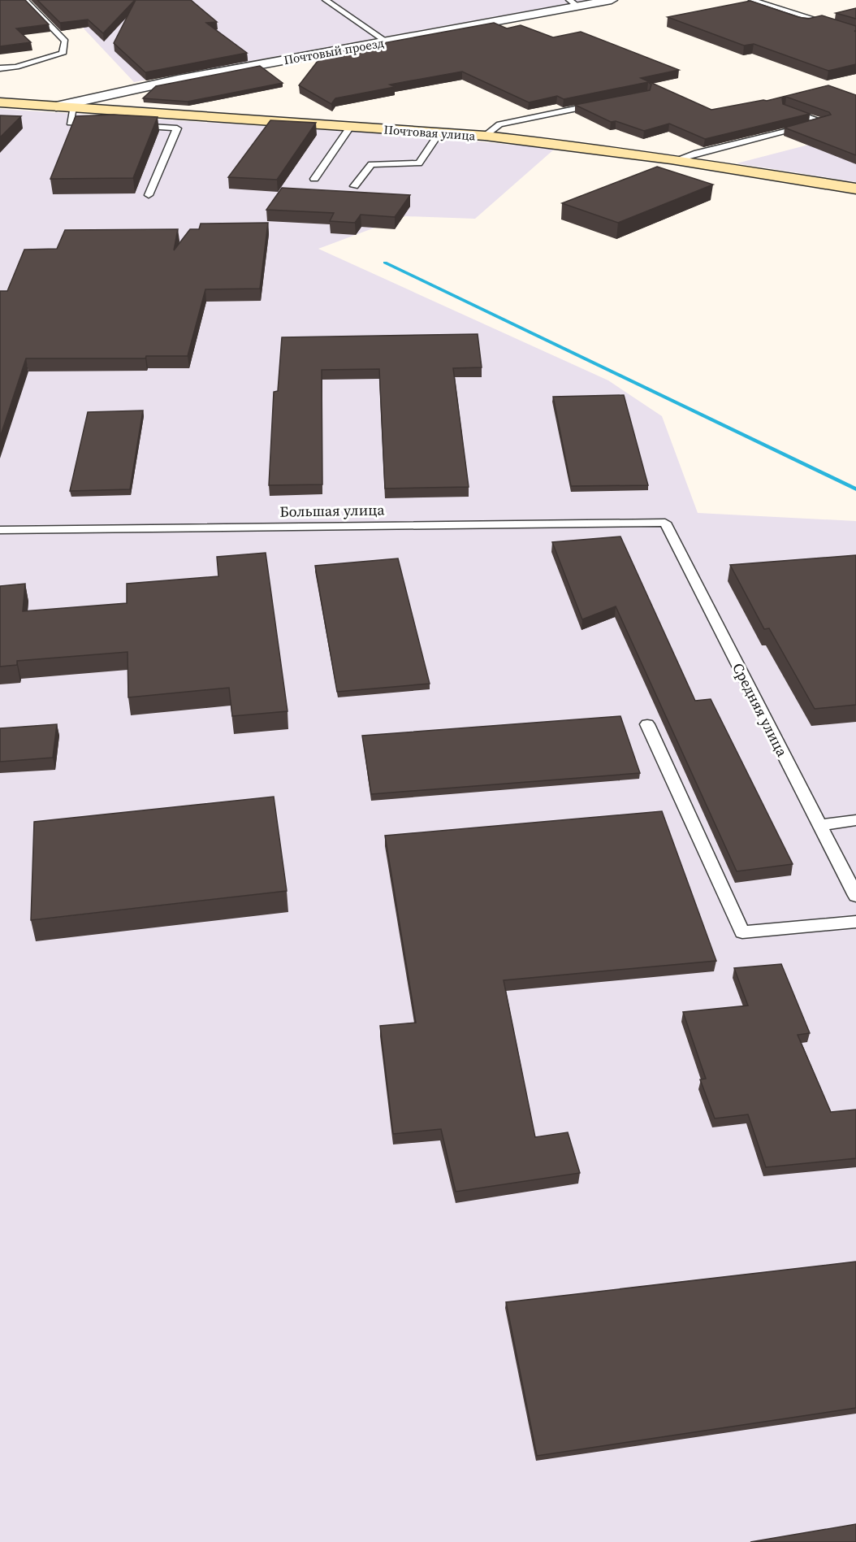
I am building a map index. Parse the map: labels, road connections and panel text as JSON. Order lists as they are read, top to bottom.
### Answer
{
  "streets": {
    "street": ["Почтовый проезд", "Почтовая улица"],
    "lane": ["Большая улица", "Средняя улица"]
  },
  "crossings": [
    ["Почтовый проезд", "Почтовая улица"],
    ["Большая улица", "Средняя улица"]
  ]
}
